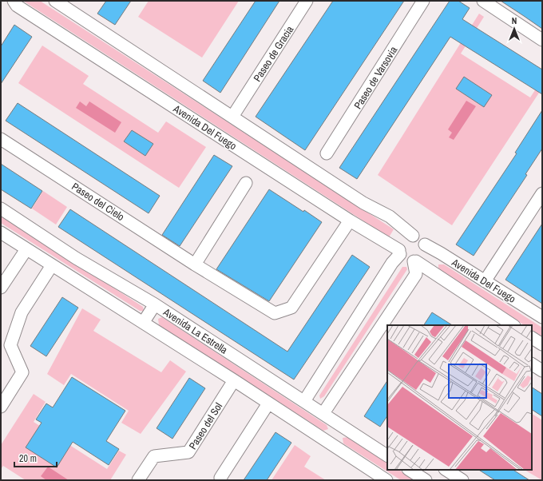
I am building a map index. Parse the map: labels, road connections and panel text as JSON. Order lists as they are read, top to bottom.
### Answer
{
  "streets": {
    "street": [
      "Paseo de Gracia",
      "Paseo de Varsovia",
      "Avenida Del Fuego",
      "Paseo del Cielo",
      "Avenida La Estrella",
      "Paseo del Sol"
    ]
  },
  "crossings": [
    ["Avenida Del Fuego", "Paseo del Cielo"],
    ["Avenida La Estrella", "Paseo del Sol"]
  ],
  "scale_bar": "20 m",
  "north": "top"
}
